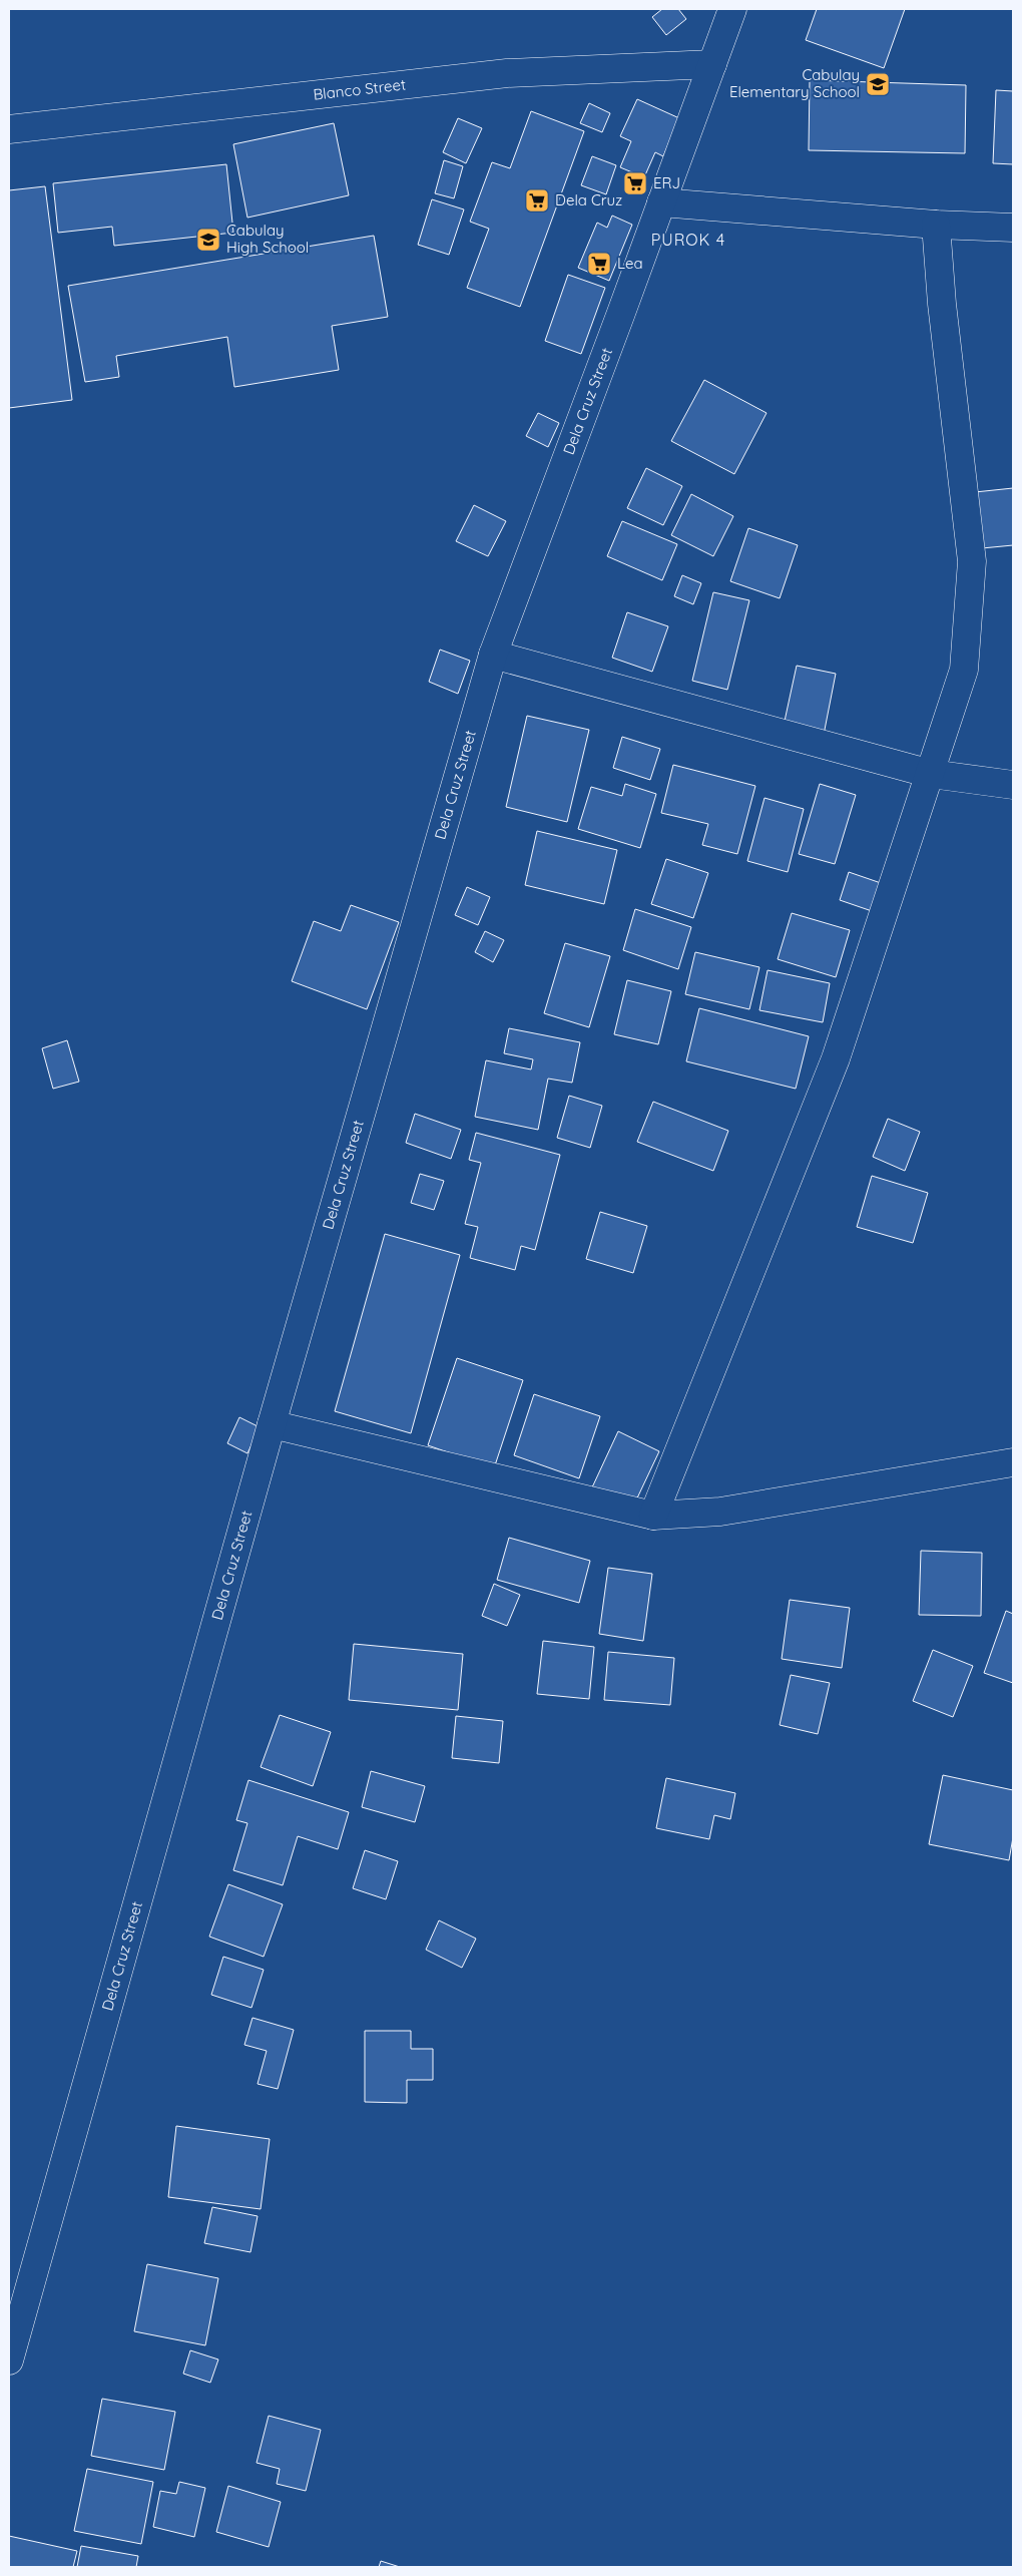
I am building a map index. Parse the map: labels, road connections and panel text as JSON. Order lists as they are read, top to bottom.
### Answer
{
  "streets": {
    "street": ["Blanco Street", "Dela Cruz Street"]
  },
  "crossings": [
    ["Blanco Street", "Dela Cruz Street"]
  ],
  "districts": ["PUROK 4"],
  "places": {
    "school or university": ["Cabulay Elementary School", "Cabulay High School"],
    "supermarket": ["ERJ", "Dela Cruz", "Lea"]
  }
}
